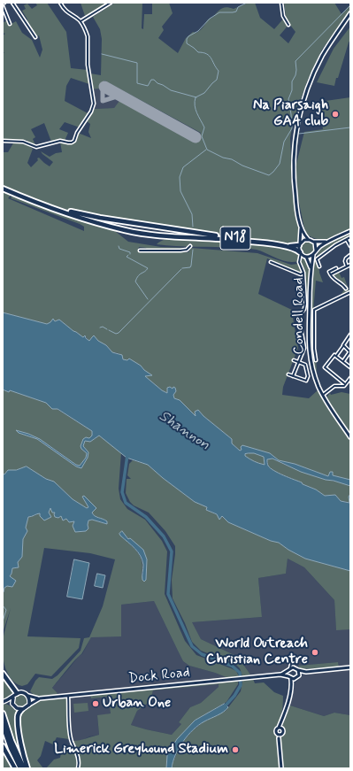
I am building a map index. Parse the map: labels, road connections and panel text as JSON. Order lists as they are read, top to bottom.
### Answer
{
  "streets": {
    "highway": ["N18"],
    "main road": ["Condell Road", "Dock Road"]
  },
  "water": ["Shannon"],
  "places": [
    "Na Piarsaigh GAA club",
    "World Outreach Christian Centre",
    "Urban One",
    "Limerick Greyhound Stadium"
  ]
}
